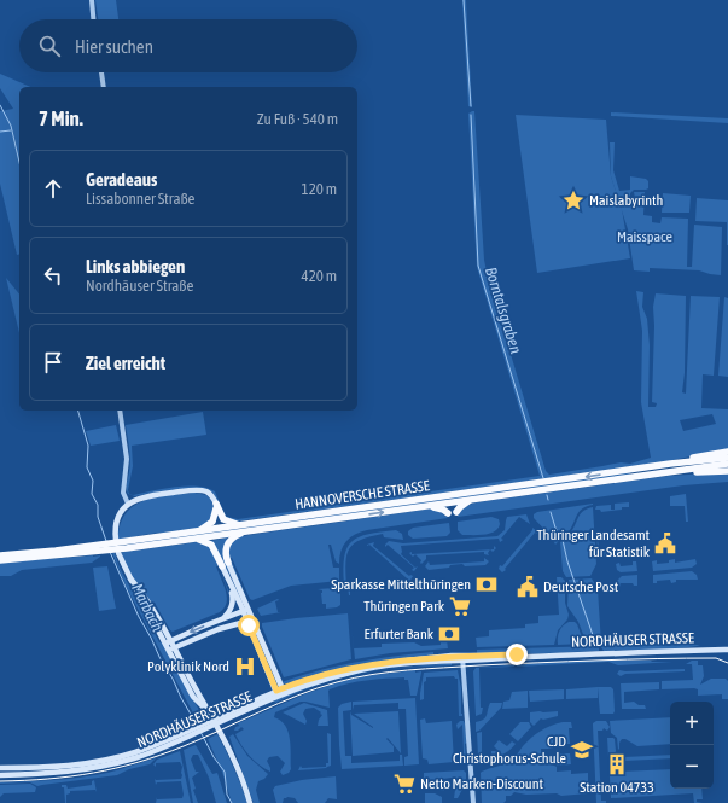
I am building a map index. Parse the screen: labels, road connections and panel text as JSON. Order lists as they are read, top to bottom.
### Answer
{
  "streets": {
    "highway": ["HANNOVERSCHE STRASSE"],
    "main road": ["NORDHÄUSER STRASSE"]
  },
  "water": ["Borntalsgraben", "Marbach"],
  "parks": ["Maisspace"],
  "places": {
    "place": ["Maislabyrinth"],
    "public building": ["Thüringer Landesamt für Statistik", "Deutsche Post"],
    "bank": ["Sparkasse Mittelthüringen", "Erfurter Bank"],
    "supermarket": ["Thüringen Park", "Netto Marken-Discount"],
    "hospital": ["Polyklinik Nord"],
    "school or university": ["CJD Christophorus-Schule"],
    "building": ["Station 04733"]
  },
  "page": {
    "search": "Hier suchen",
    "heading": ["7 Min.", "Zu Fuß · 540 m"],
    "list": [
      ["Geradeaus", "Lissabonner Straße", "120 m"],
      ["Links abbiegen", "Nordhäuser Straße", "420 m"],
      "Ziel erreicht"
    ],
    "map_buttons": ["+", "−"]
  }
}
